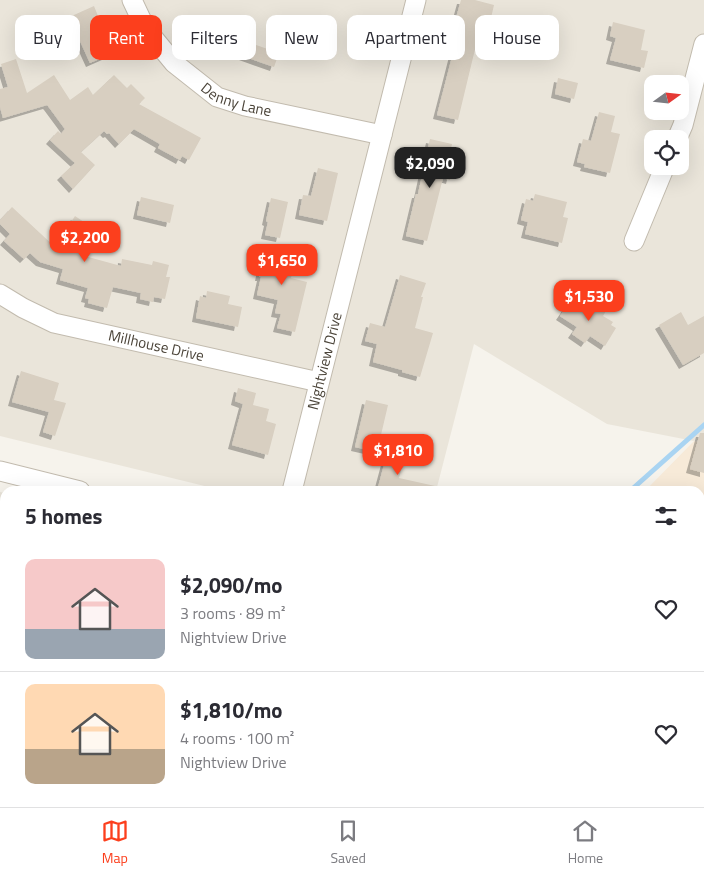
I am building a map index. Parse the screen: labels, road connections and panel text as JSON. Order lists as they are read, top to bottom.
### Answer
{
  "streets": {
    "street": ["Denny Lane", "Millhouse Drive", "Nightview Drive"]
  },
  "crossings": [
    ["Denny Lane", "Nightview Drive"],
    ["Millhouse Drive", "Nightview Drive"]
  ],
  "north": "right",
  "page": {
    "chip": [
      "Buy",
      "Rent",
      "Filters",
      "New",
      "Apartment",
      "House"
    ],
    "price": [
      "$2,090",
      "$2,200",
      "$1,650",
      "$1,530",
      "$1,810"
    ],
    "heading": "5 homes",
    "list": [
      {
        "name": "$2,090/mo",
        "note": "3 rooms · 89 m² · Nightview Drive"
      },
      {
        "name": "$1,810/mo",
        "note": "4 rooms · 100 m² · Nightview Drive"
      }
    ],
    "tabs": ["Map", "Saved", "Home"]
  }
}
